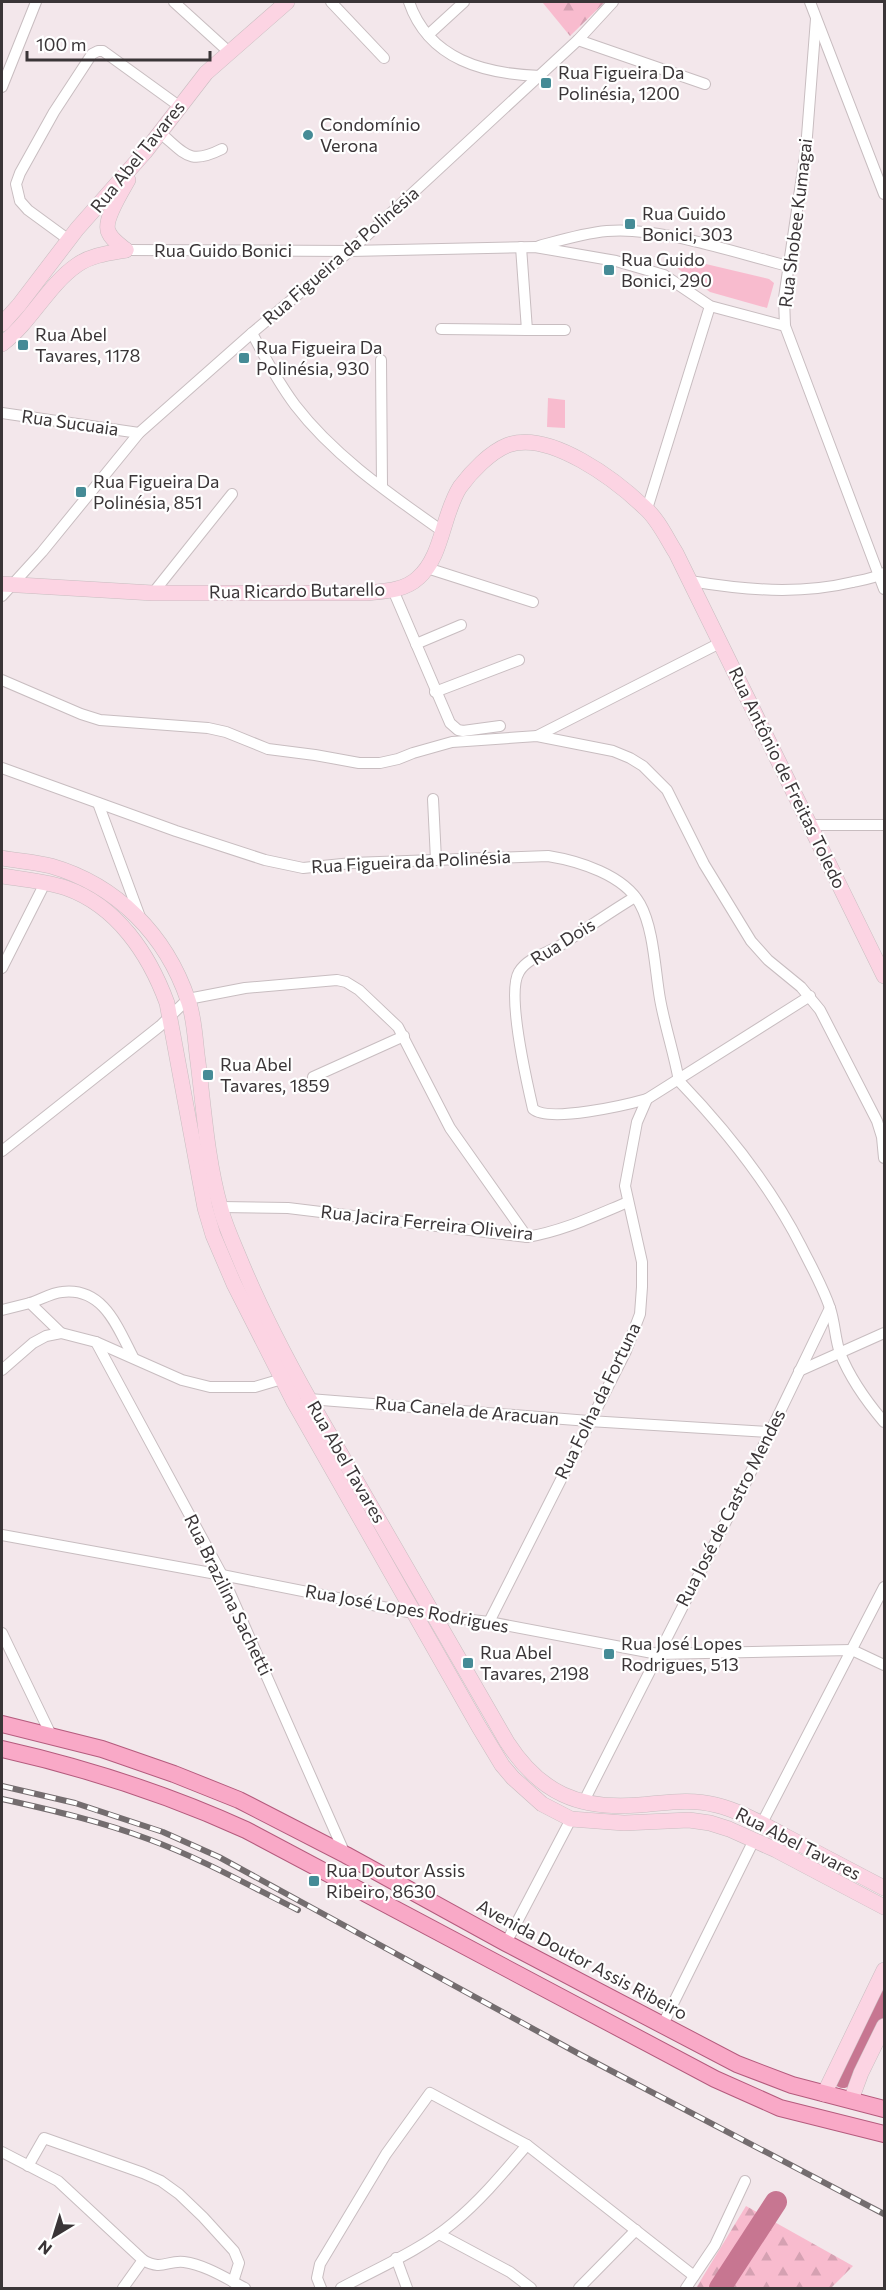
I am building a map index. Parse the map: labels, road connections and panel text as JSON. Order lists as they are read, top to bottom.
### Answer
{
  "streets": {
    "main road": ["Avenida Doutor Assis Ribeiro"],
    "street": [
      "Rua Abel Tavares",
      "Rua Shobee Kumagai",
      "Rua Guido Bonici",
      "Rua Figueira da Polinésia",
      "Rua Sucuaia",
      "Rua Ricardo Butarello",
      "Rua Antônio de Freitas Toledo",
      "Rua Dois",
      "Rua Jacira Ferreira Oliveira",
      "Rua Folha da Fortuna",
      "Rua Canela de Aracuan",
      "Rua José de Castro Mendes",
      "Rua Brazilina Sachetti",
      "Rua José Lopes Rodrigues"
    ]
  },
  "crossings": [
    ["Rua Abel Tavares", "Rua Jacira Ferreira Oliveira"],
    ["Rua Abel Tavares", "Rua Canela de Aracuan"],
    ["Rua Abel Tavares", "Rua José de Castro Mendes"],
    ["Rua Abel Tavares", "Rua José Lopes Rodrigues"],
    ["Rua Shobee Kumagai", "Rua Guido Bonici"],
    ["Rua Guido Bonici", "Rua Figueira da Polinésia"],
    ["Rua Figueira da Polinésia", "Rua Sucuaia"],
    ["Rua Figueira da Polinésia", "Rua Ricardo Butarello"],
    ["Rua Figueira da Polinésia", "Rua Dois"],
    ["Rua Ricardo Butarello", "Rua Antônio de Freitas Toledo"],
    ["Rua Dois", "Rua Folha da Fortuna"],
    ["Rua Jacira Ferreira Oliveira", "Rua Folha da Fortuna"],
    ["Rua Folha da Fortuna", "Rua Canela de Aracuan"],
    ["Rua Folha da Fortuna", "Rua José Lopes Rodrigues"],
    ["Rua Canela de Aracuan", "Rua José de Castro Mendes"],
    ["Rua José de Castro Mendes", "Rua José Lopes Rodrigues"],
    ["Rua Brazilina Sachetti", "Rua José Lopes Rodrigues"],
    ["Rua Brazilina Sachetti", "Avenida Doutor Assis Ribeiro"]
  ],
  "places": {
    "transit": [
      "Rua Figueira Da Polinésia, 1200",
      "Rua Guido Bonici, 303",
      "Rua Guido Bonici, 290",
      "Rua Abel Tavares, 1178",
      "Rua Figueira Da Polinésia, 930",
      "Rua Figueira Da Polinésia, 851",
      "Rua Abel Tavares, 1859",
      "Rua José Lopes Rodrigues, 513",
      "Rua Abel Tavares, 2198",
      "Rua Doutor Assis Ribeiro, 8630"
    ],
    "other": ["Condomínio Verona"]
  },
  "scale_bar": "100 m",
  "north": "bottom left"
}
